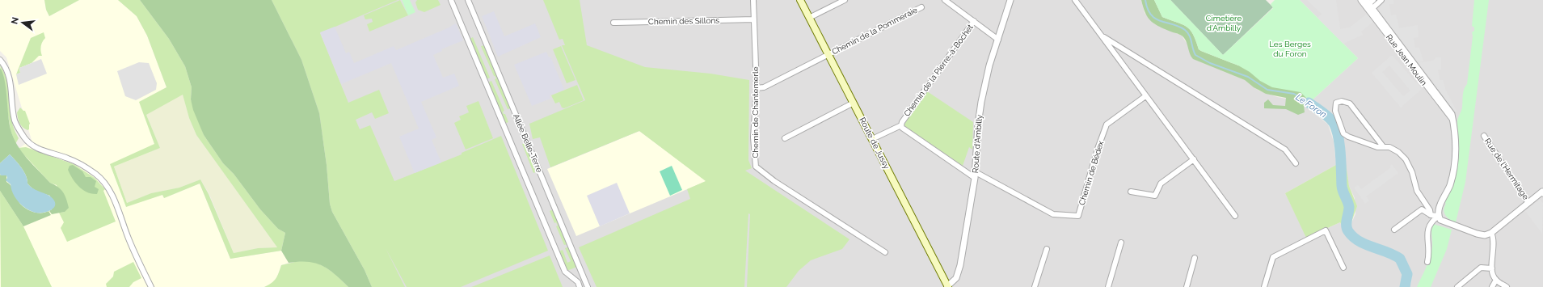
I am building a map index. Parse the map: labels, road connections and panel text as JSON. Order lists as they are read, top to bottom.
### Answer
{
  "streets": {
    "main road": ["Route de Jussy"],
    "street": [
      "Chemin des Sillons",
      "Chemin de la Pommeraie",
      "Rue Jean Moulin",
      "Chemin de la Pierre-à-Bochet",
      "Chemin de Chantemerle",
      "Allée Belle-Terre",
      "Route d'Ambilly",
      "Rue de l'Hermitage",
      "Chemin de Bédex"
    ]
  },
  "crossings": [
    ["Chemin des Sillons", "Chemin de Chantemerle"],
    ["Chemin de la Pommeraie", "Chemin de Chantemerle"],
    ["Chemin de la Pommeraie", "Route de Jussy"],
    ["Chemin de la Pierre-à-Bochet", "Route d'Ambilly"],
    ["Chemin de la Pierre-à-Bochet", "Chemin de Bédex"],
    ["Route de Jussy", "Route d'Ambilly"],
    ["Route d'Ambilly", "Chemin de Bédex"]
  ],
  "water": ["Le Foron"],
  "parks": ["Cimetière d'Ambilly", "Les Berges du Foron"],
  "north": "left"
}
